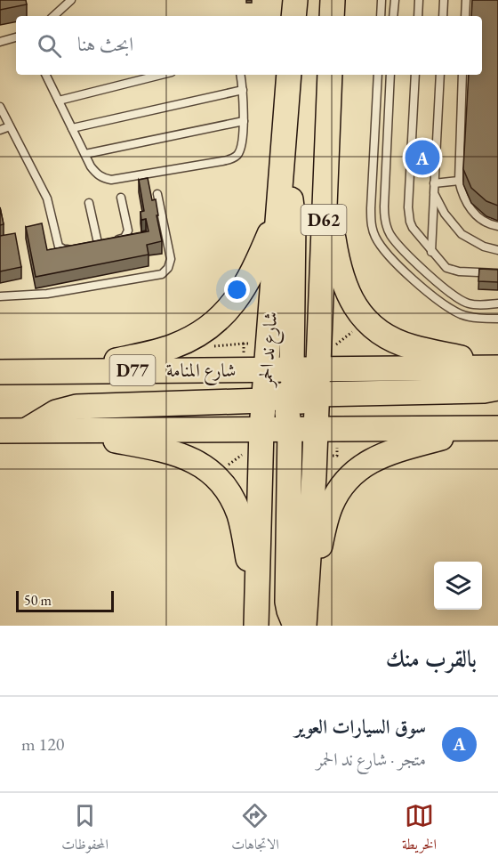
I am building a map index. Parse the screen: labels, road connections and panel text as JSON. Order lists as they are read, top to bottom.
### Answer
{
  "streets": {
    "main road": [
      "D62",
      "شارع ند الحمر",
      "شارع المنامة",
      "D77"
    ]
  },
  "crossings": [
    ["شارع ند الحمر", "شارع المنامة"]
  ],
  "scale_bar": "50 m",
  "page": {
    "search": "ابحث هنا",
    "pins": "A",
    "scale": "50 m",
    "heading": "بالقرب منك",
    "list": [
      {
        "mark": "A",
        "name": "سوق السيارات العوير",
        "note": "متجر · شارع ند الحمر",
        "value": "120 m"
      }
    ],
    "nav": ["الخريطة", "الاتجاهات", "المحفوظات"]
  }
}
